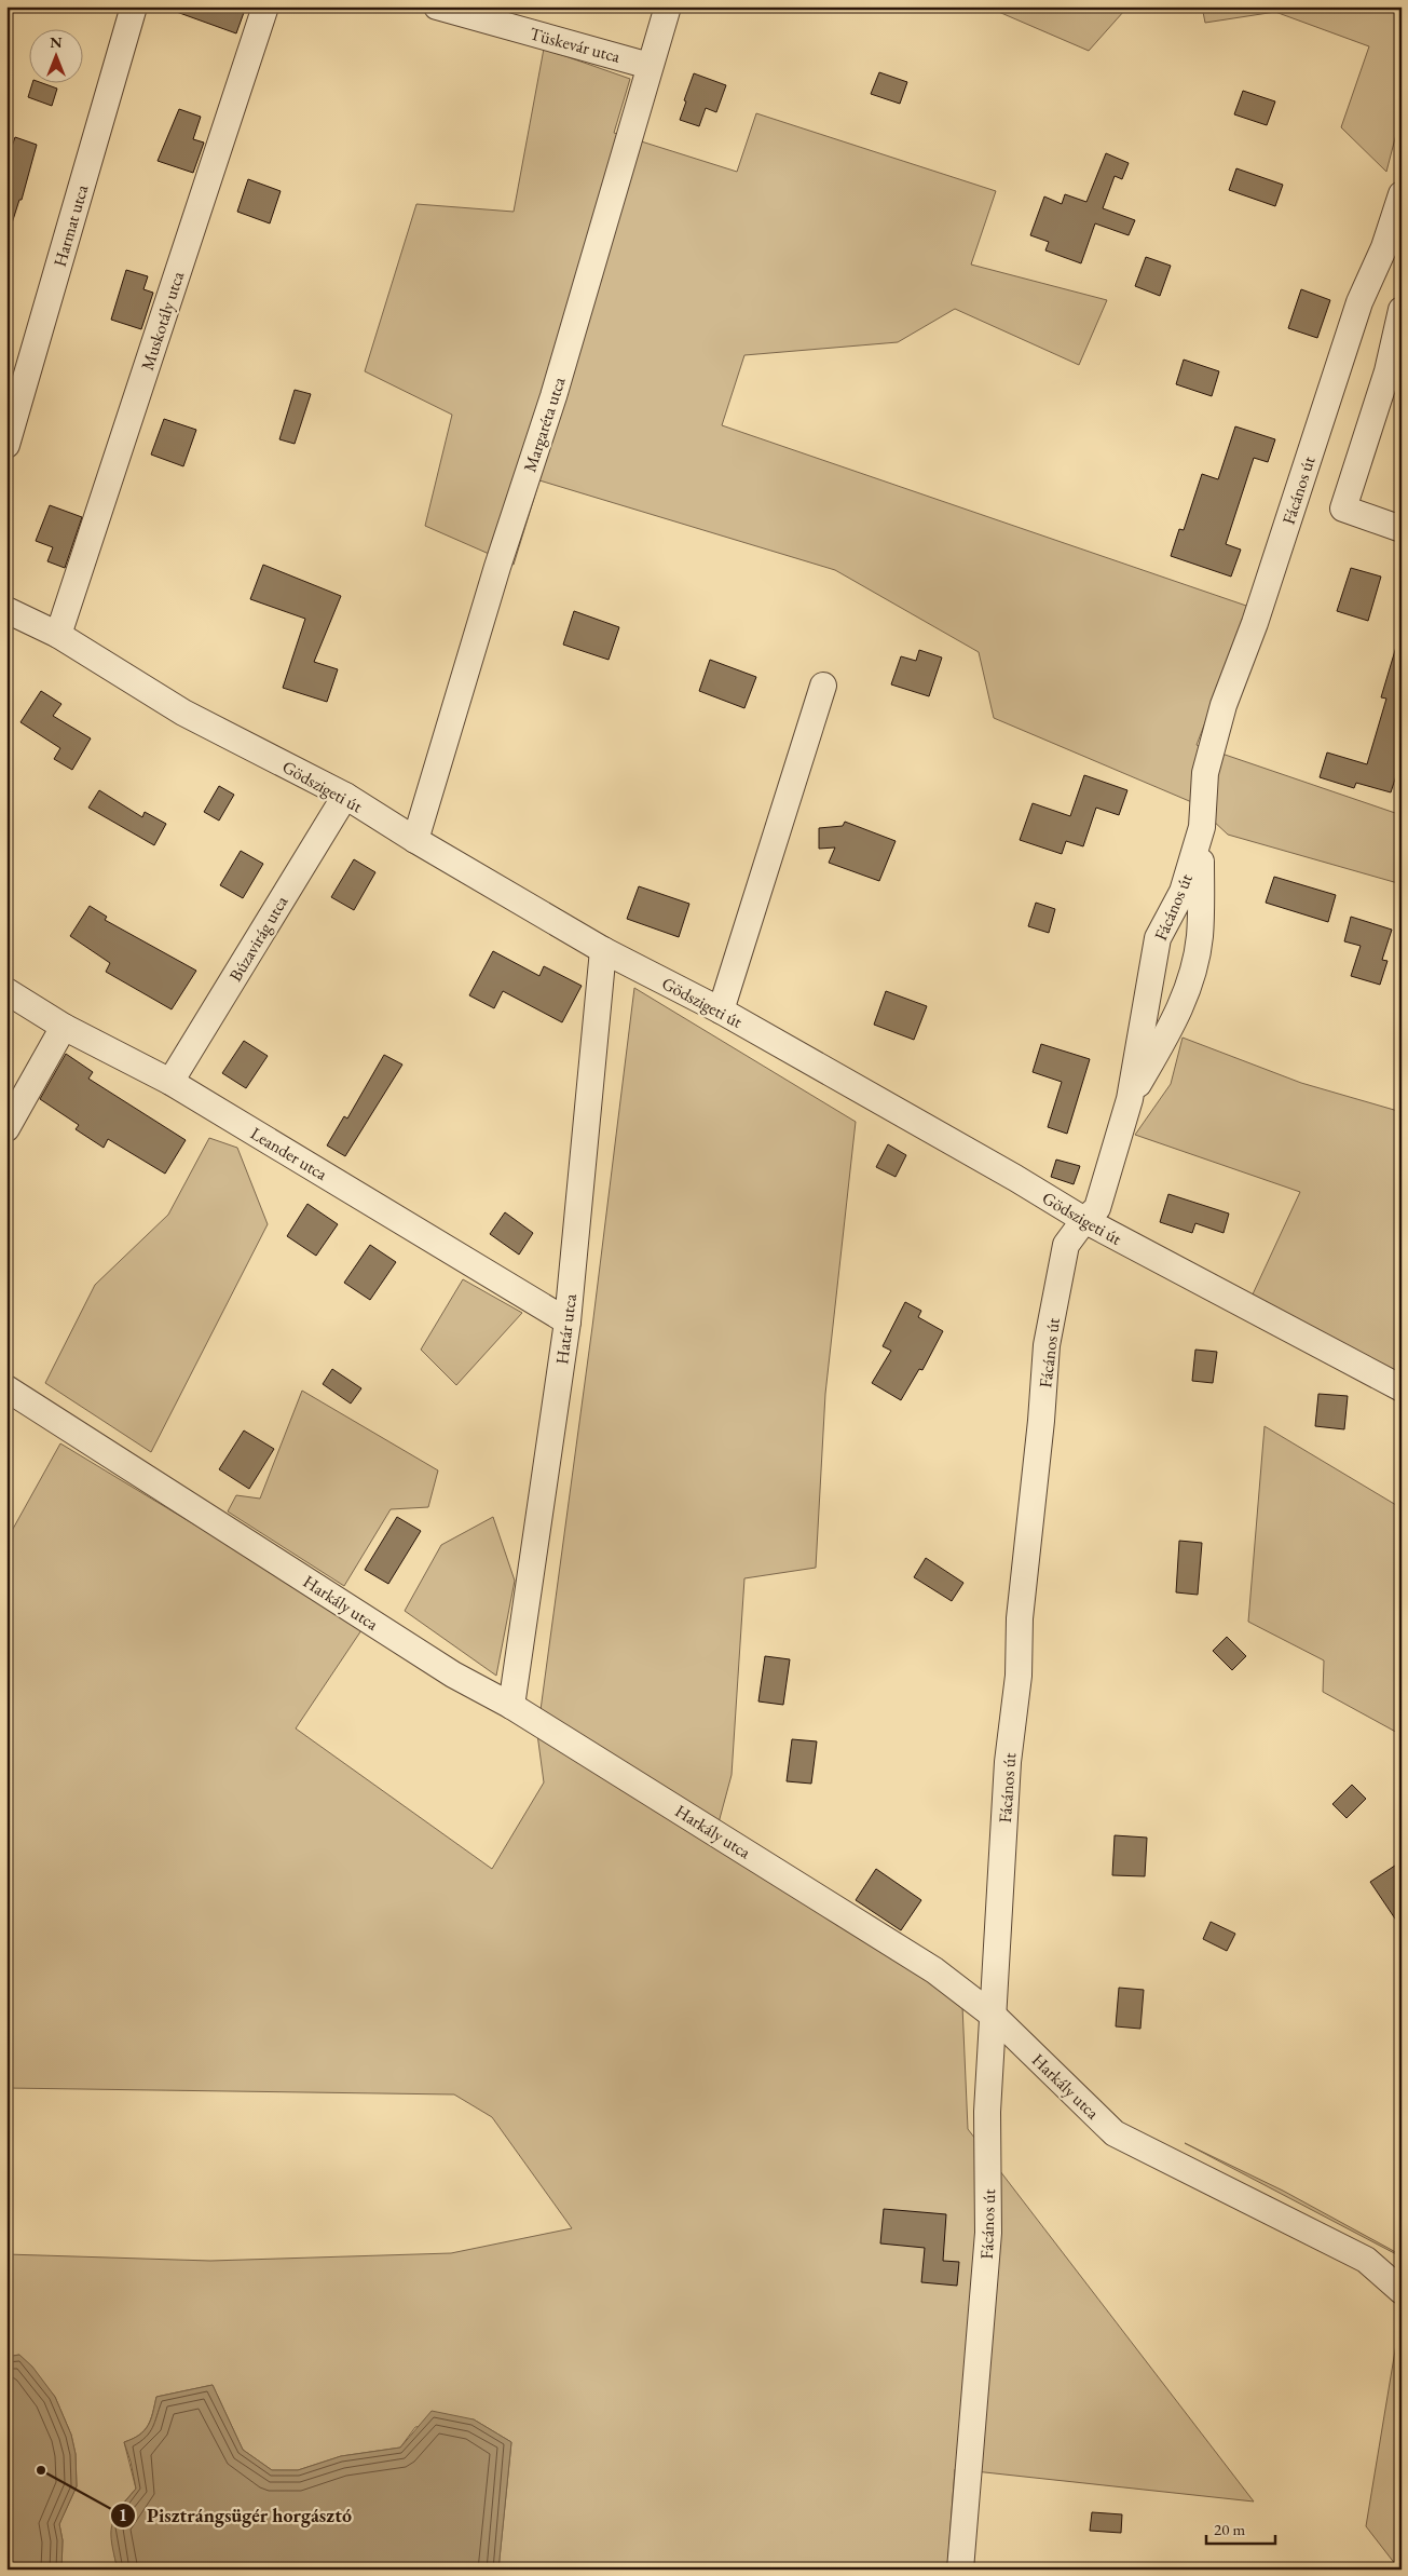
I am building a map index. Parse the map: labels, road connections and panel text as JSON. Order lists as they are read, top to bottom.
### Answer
{
  "streets": {
    "street": [
      "Tüskevár utca",
      "Harmat utca",
      "Muskotály utca",
      "Margaréta utca",
      "Fácános út",
      "Gödszigeti út",
      "Búzavirág utca",
      "Leander utca",
      "Határ utca",
      "Harkály utca"
    ]
  },
  "crossings": [
    ["Tüskevár utca", "Margaréta utca"],
    ["Muskotály utca", "Gödszigeti út"],
    ["Margaréta utca", "Gödszigeti út"],
    ["Fácános út", "Gödszigeti út"],
    ["Fácános út", "Harkály utca"],
    ["Gödszigeti út", "Búzavirág utca"],
    ["Gödszigeti út", "Határ utca"],
    ["Búzavirág utca", "Leander utca"],
    ["Leander utca", "Határ utca"],
    ["Határ utca", "Harkály utca"]
  ],
  "places": ["Pisztrángsügér horgásztó"],
  "scale_bar": "20 m",
  "north": "top"
}
